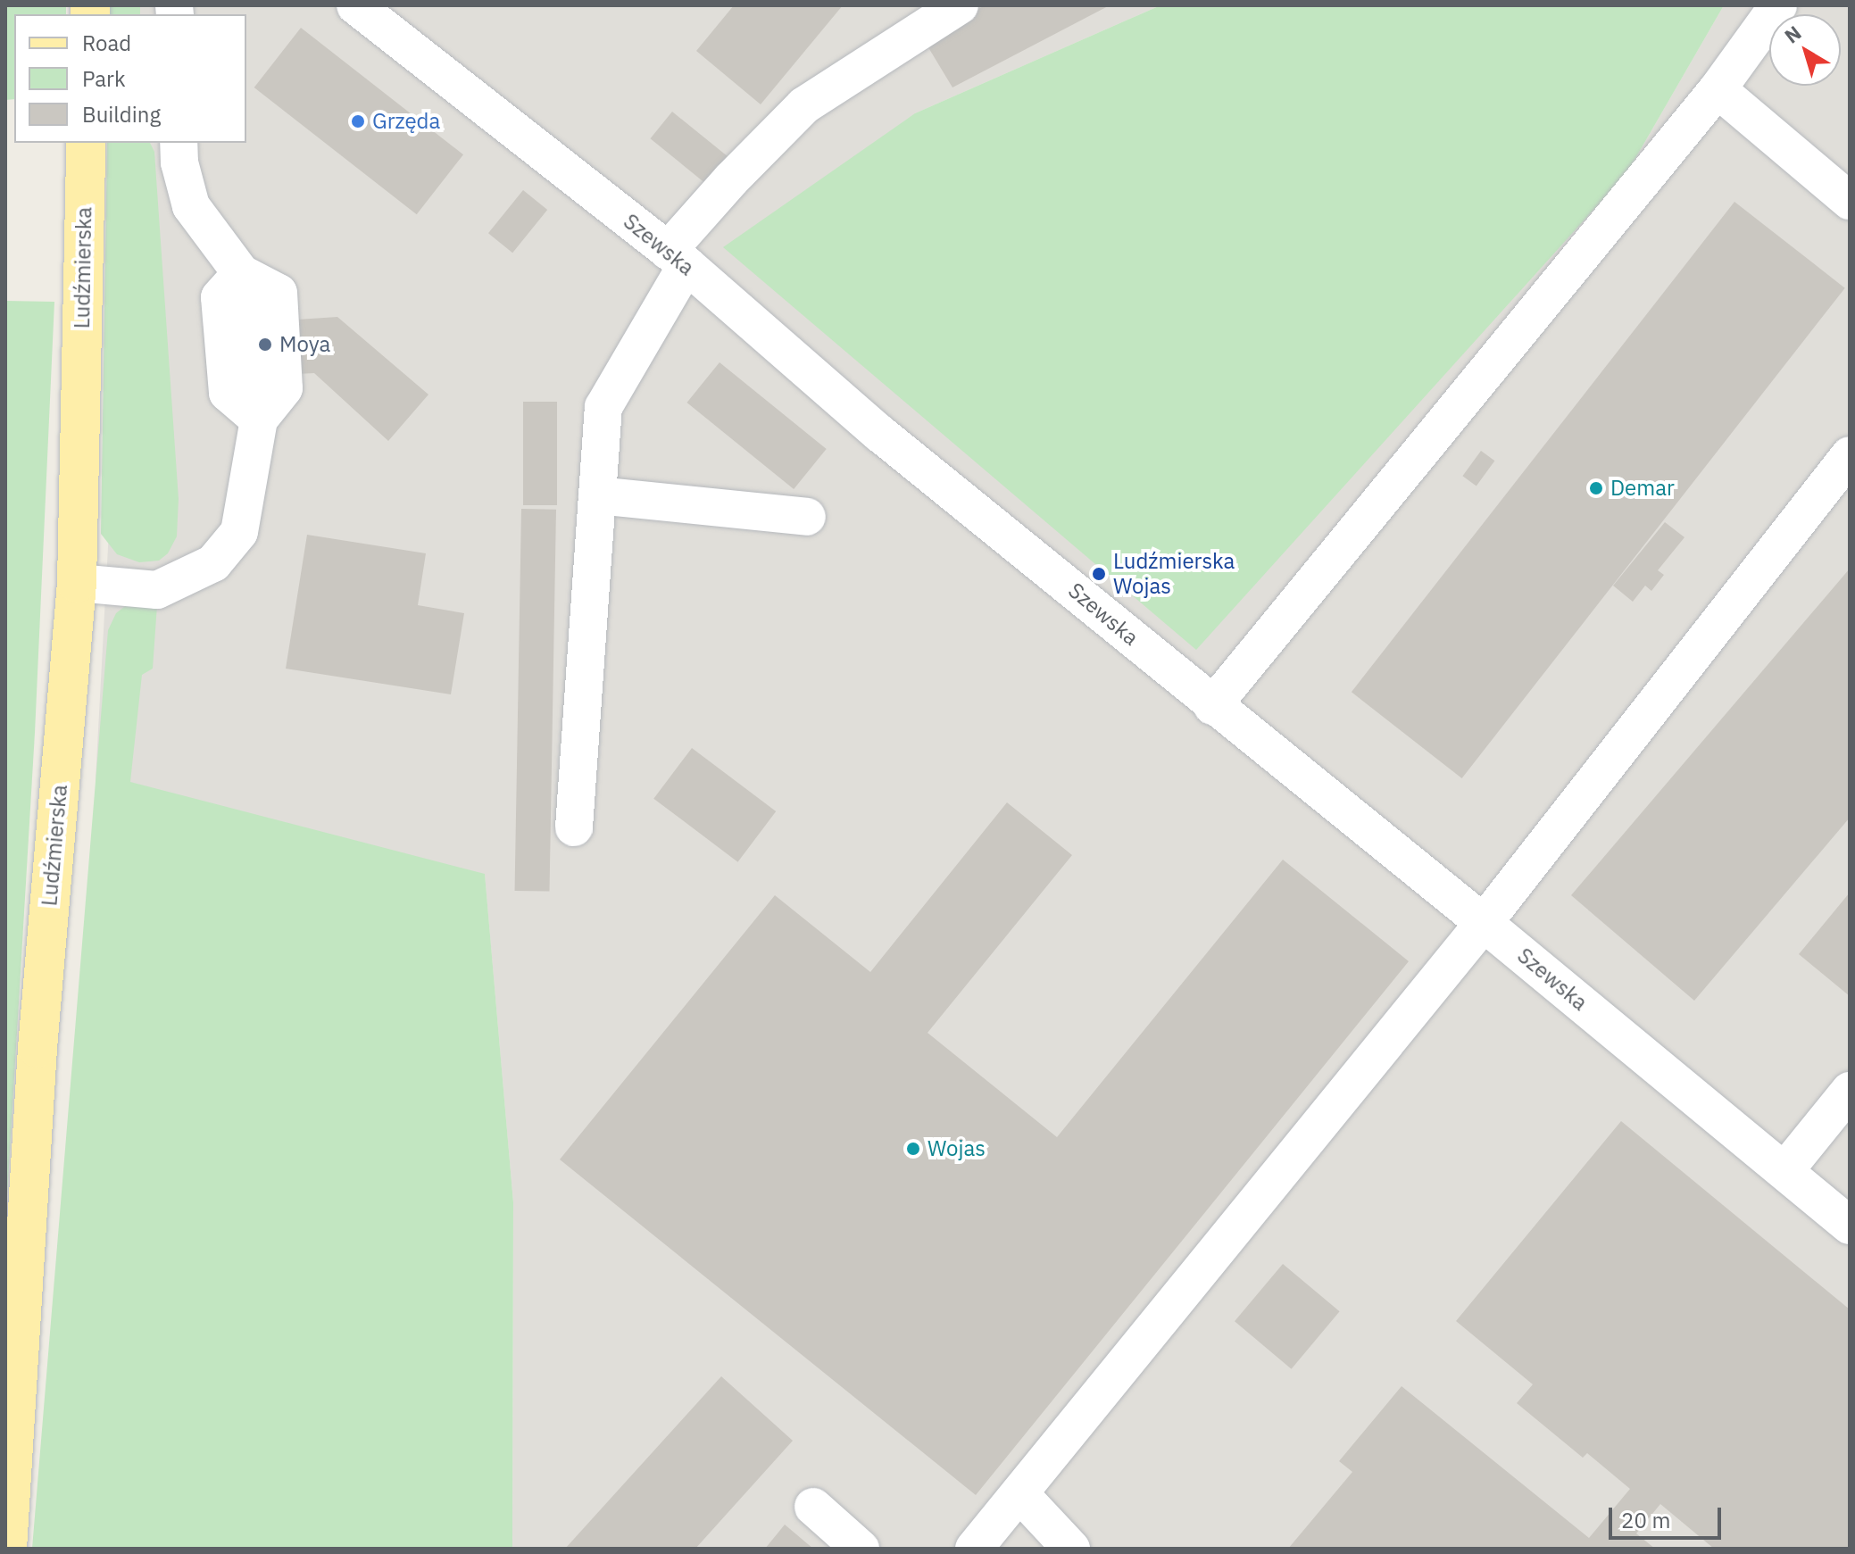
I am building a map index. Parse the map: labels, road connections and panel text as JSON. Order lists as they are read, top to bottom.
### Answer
{
  "streets": {
    "main road": ["Ludźmierska"],
    "lane": ["Szewska"]
  },
  "places": [
    "Grzęda",
    "Moya",
    "Demar",
    "Ludźmierska Wojas",
    "Wojas"
  ],
  "legend": ["Road", "Park", "Building"],
  "scale_bar": "20 m",
  "north": "top left"
}
